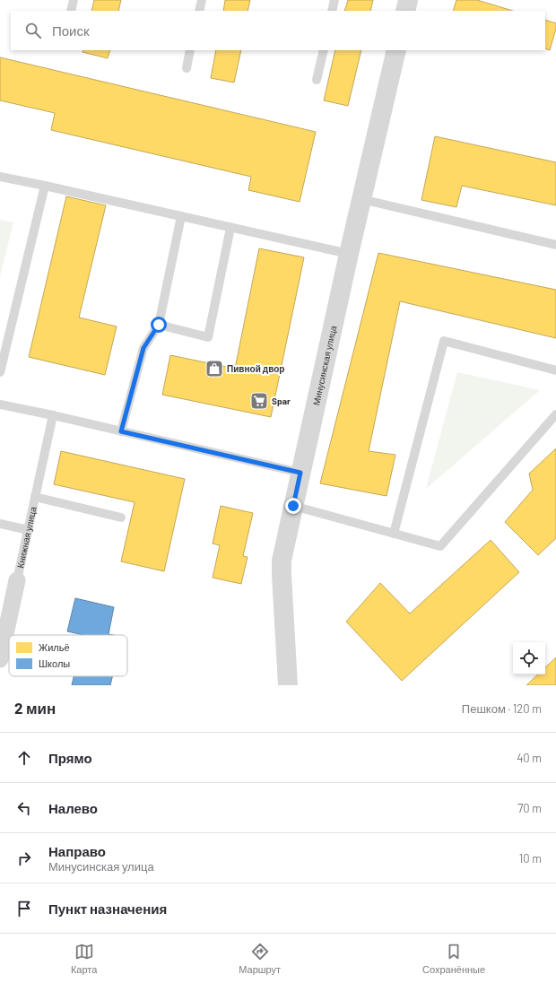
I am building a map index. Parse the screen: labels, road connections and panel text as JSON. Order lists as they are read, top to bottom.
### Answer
{
  "streets": {
    "street": ["Минусинская улица", "Книжная улица"]
  },
  "places": {
    "shop": ["Пивной двор"],
    "supermarket": ["Spar"]
  },
  "legend": ["Жильё", "Школы"],
  "page": {
    "search": "Поиск",
    "heading": ["2 мин", "Пешком · 120 m"],
    "list": [
      ["Прямо", "40 m"],
      ["Налево", "70 m"],
      ["Направо", "Минусинская улица", "10 m"],
      "Пункт назначения"
    ],
    "nav": ["Карта", "Маршрут", "Сохранённые"]
  }
}
